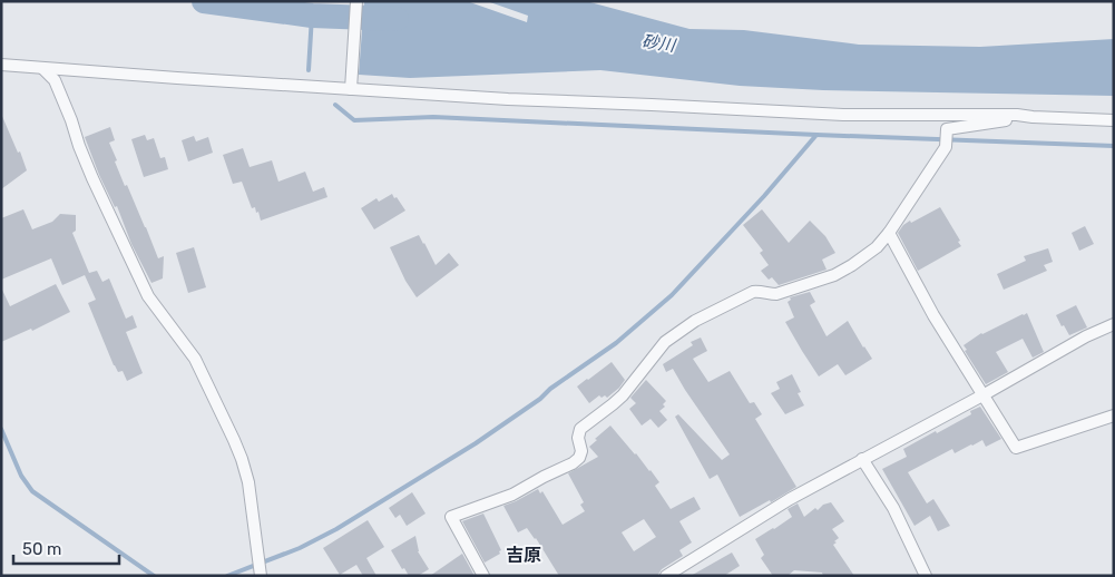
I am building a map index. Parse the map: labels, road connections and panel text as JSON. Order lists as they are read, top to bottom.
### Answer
{
  "districts": ["吉原"],
  "water": ["砂川"],
  "scale_bar": "50 m"
}
